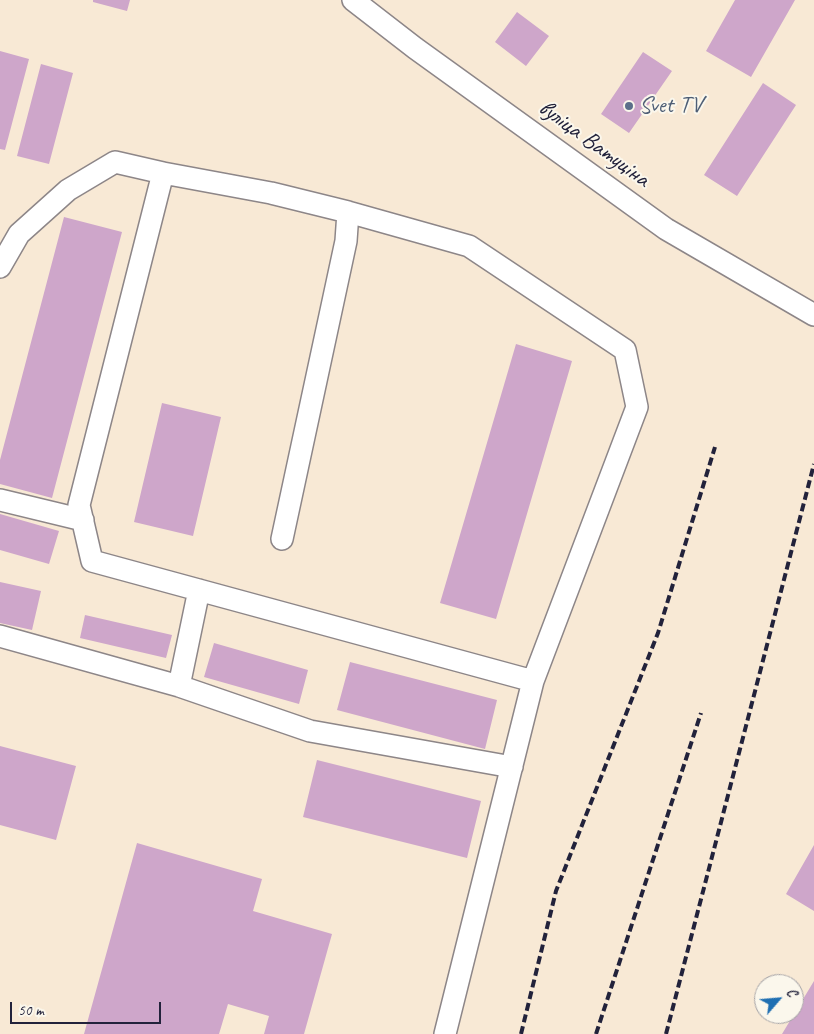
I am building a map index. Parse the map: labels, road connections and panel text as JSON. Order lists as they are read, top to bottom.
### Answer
{
  "streets": {
    "street": ["вуліца Ватуціна"]
  },
  "places": ["Svet TV"],
  "scale_bar": "50 m",
  "north": "top right"
}
